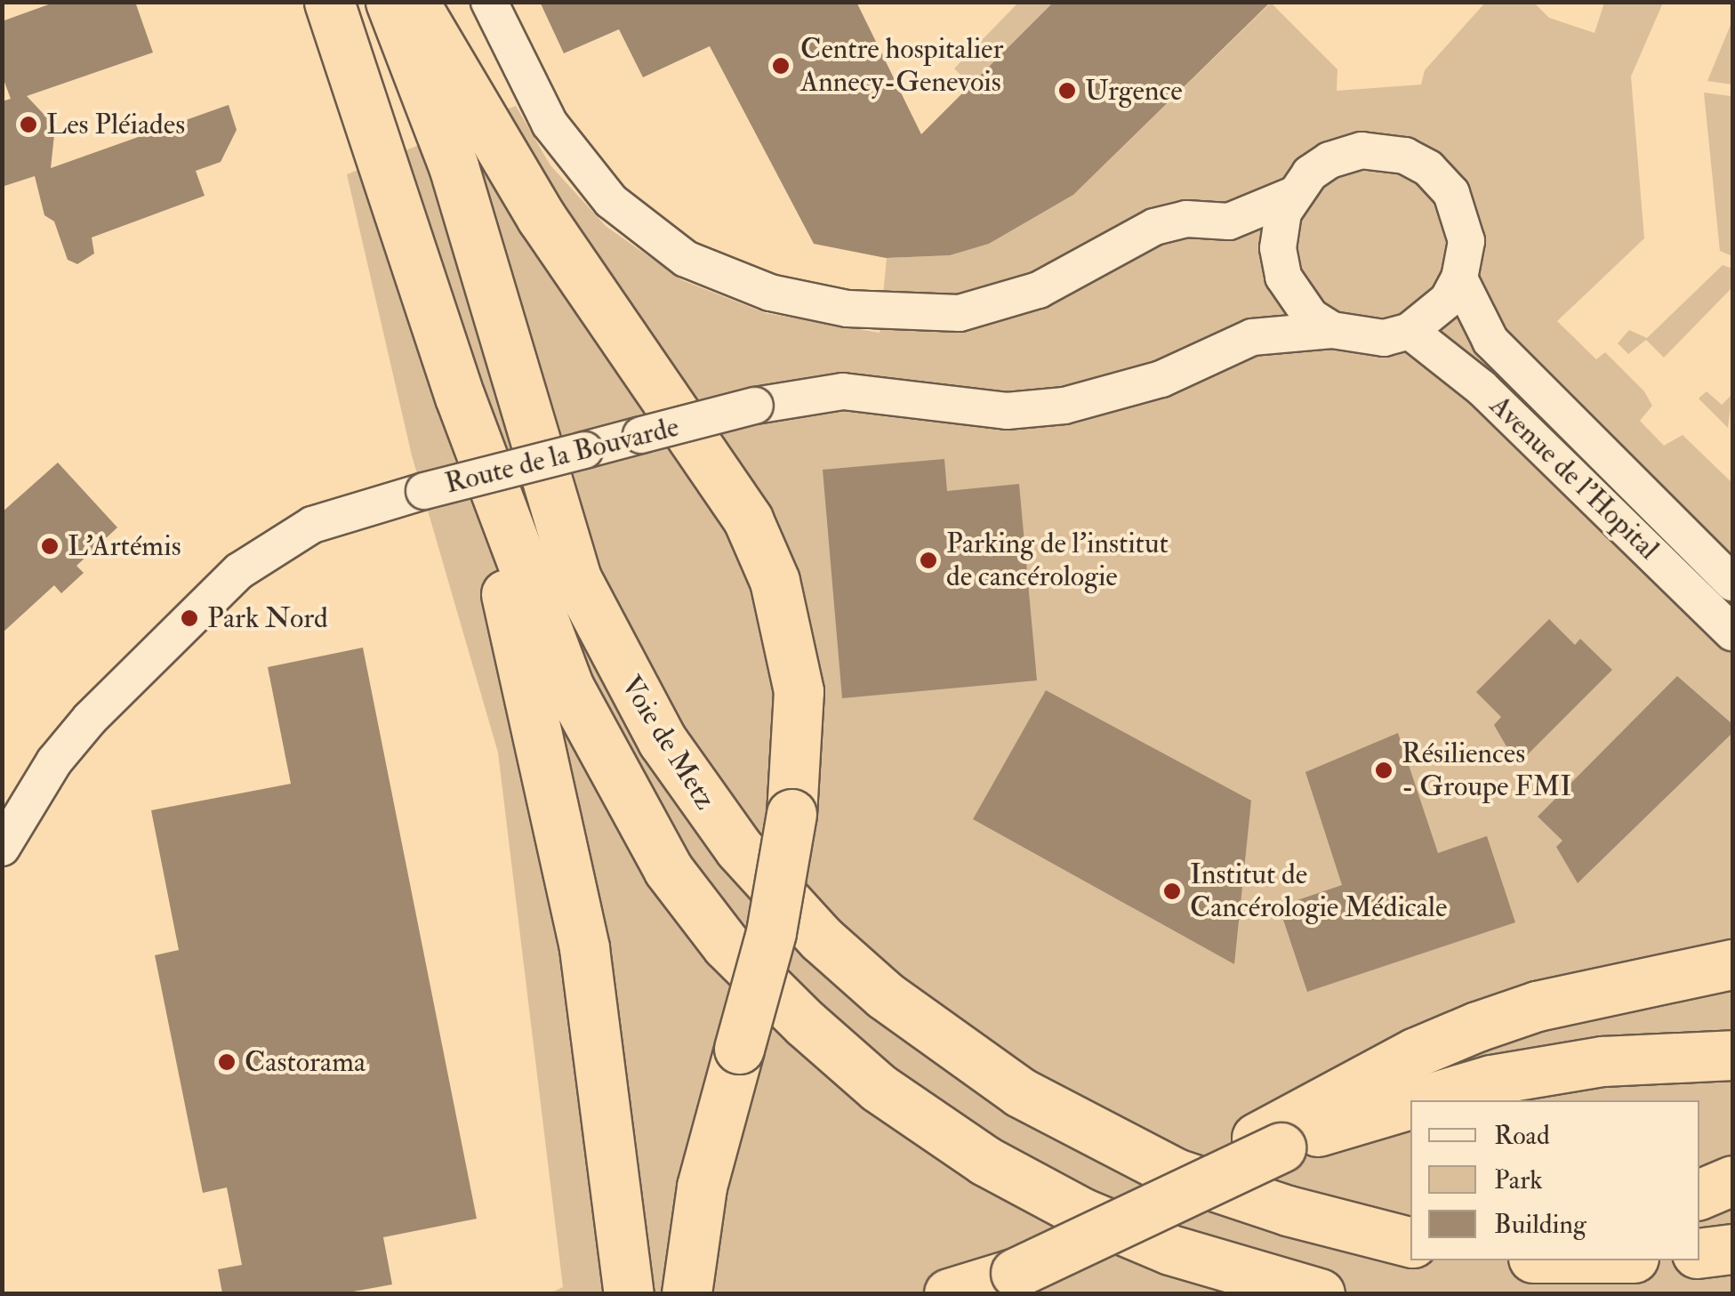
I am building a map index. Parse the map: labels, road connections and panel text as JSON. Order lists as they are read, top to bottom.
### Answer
{
  "streets": {
    "highway": ["Voie de Metz"],
    "street": ["Route de la Bouvarde", "Avenue de l'Hopital"]
  },
  "crossings": [
    ["Route de la Bouvarde", "Avenue de l'Hopital"]
  ],
  "places": [
    "Centre hospitalier Annecy-Genevois",
    "Urgence",
    "Les Pléiades",
    "L'Artémis",
    "Parking de l'institut de cancérologie",
    "Park Nord",
    "Résiliences - Groupe FMI",
    "Institut de Cancérologie Médicale",
    "Castorama"
  ],
  "legend": ["Road", "Park", "Building"]
}
